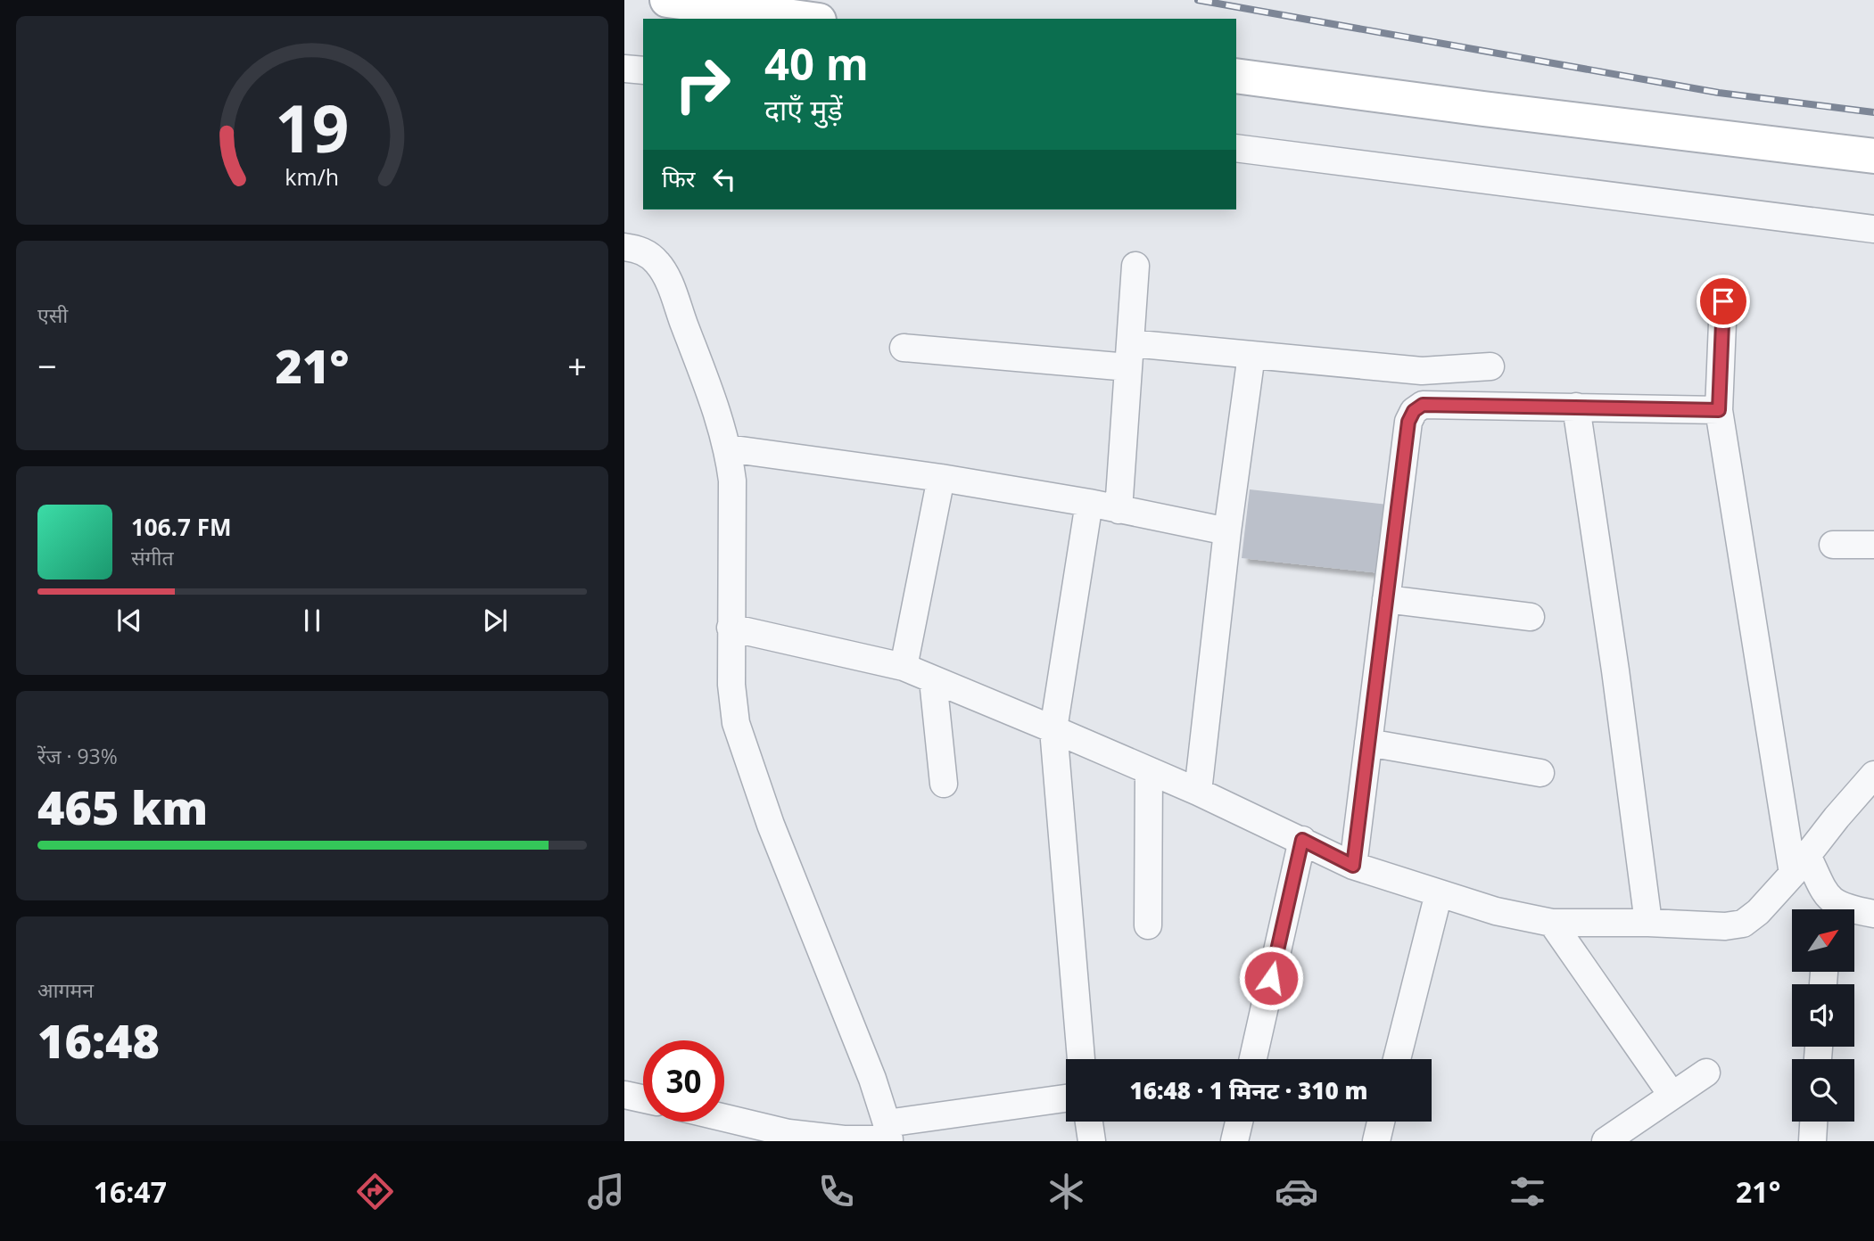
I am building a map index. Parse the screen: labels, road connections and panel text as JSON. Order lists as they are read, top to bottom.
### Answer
{
  "north": "top right",
  "page": {
    "turn": ["40 m", "दाएँ मुड़ें"],
    "then": "फिर",
    "tile": [
      "एसी",
      ["रेंज · 93%", "465 km"],
      ["आगमन", "16:48"]
    ],
    "heat": ["−", "21°", "+"],
    "song": ["106.7 FM", "संगीत"],
    "limit": "30",
    "trip": "16:48 · 1 मिनट · 310 m",
    "tabs": ["16:47", "21°"],
    "gauge": ["19", "km/h"]
  }
}
